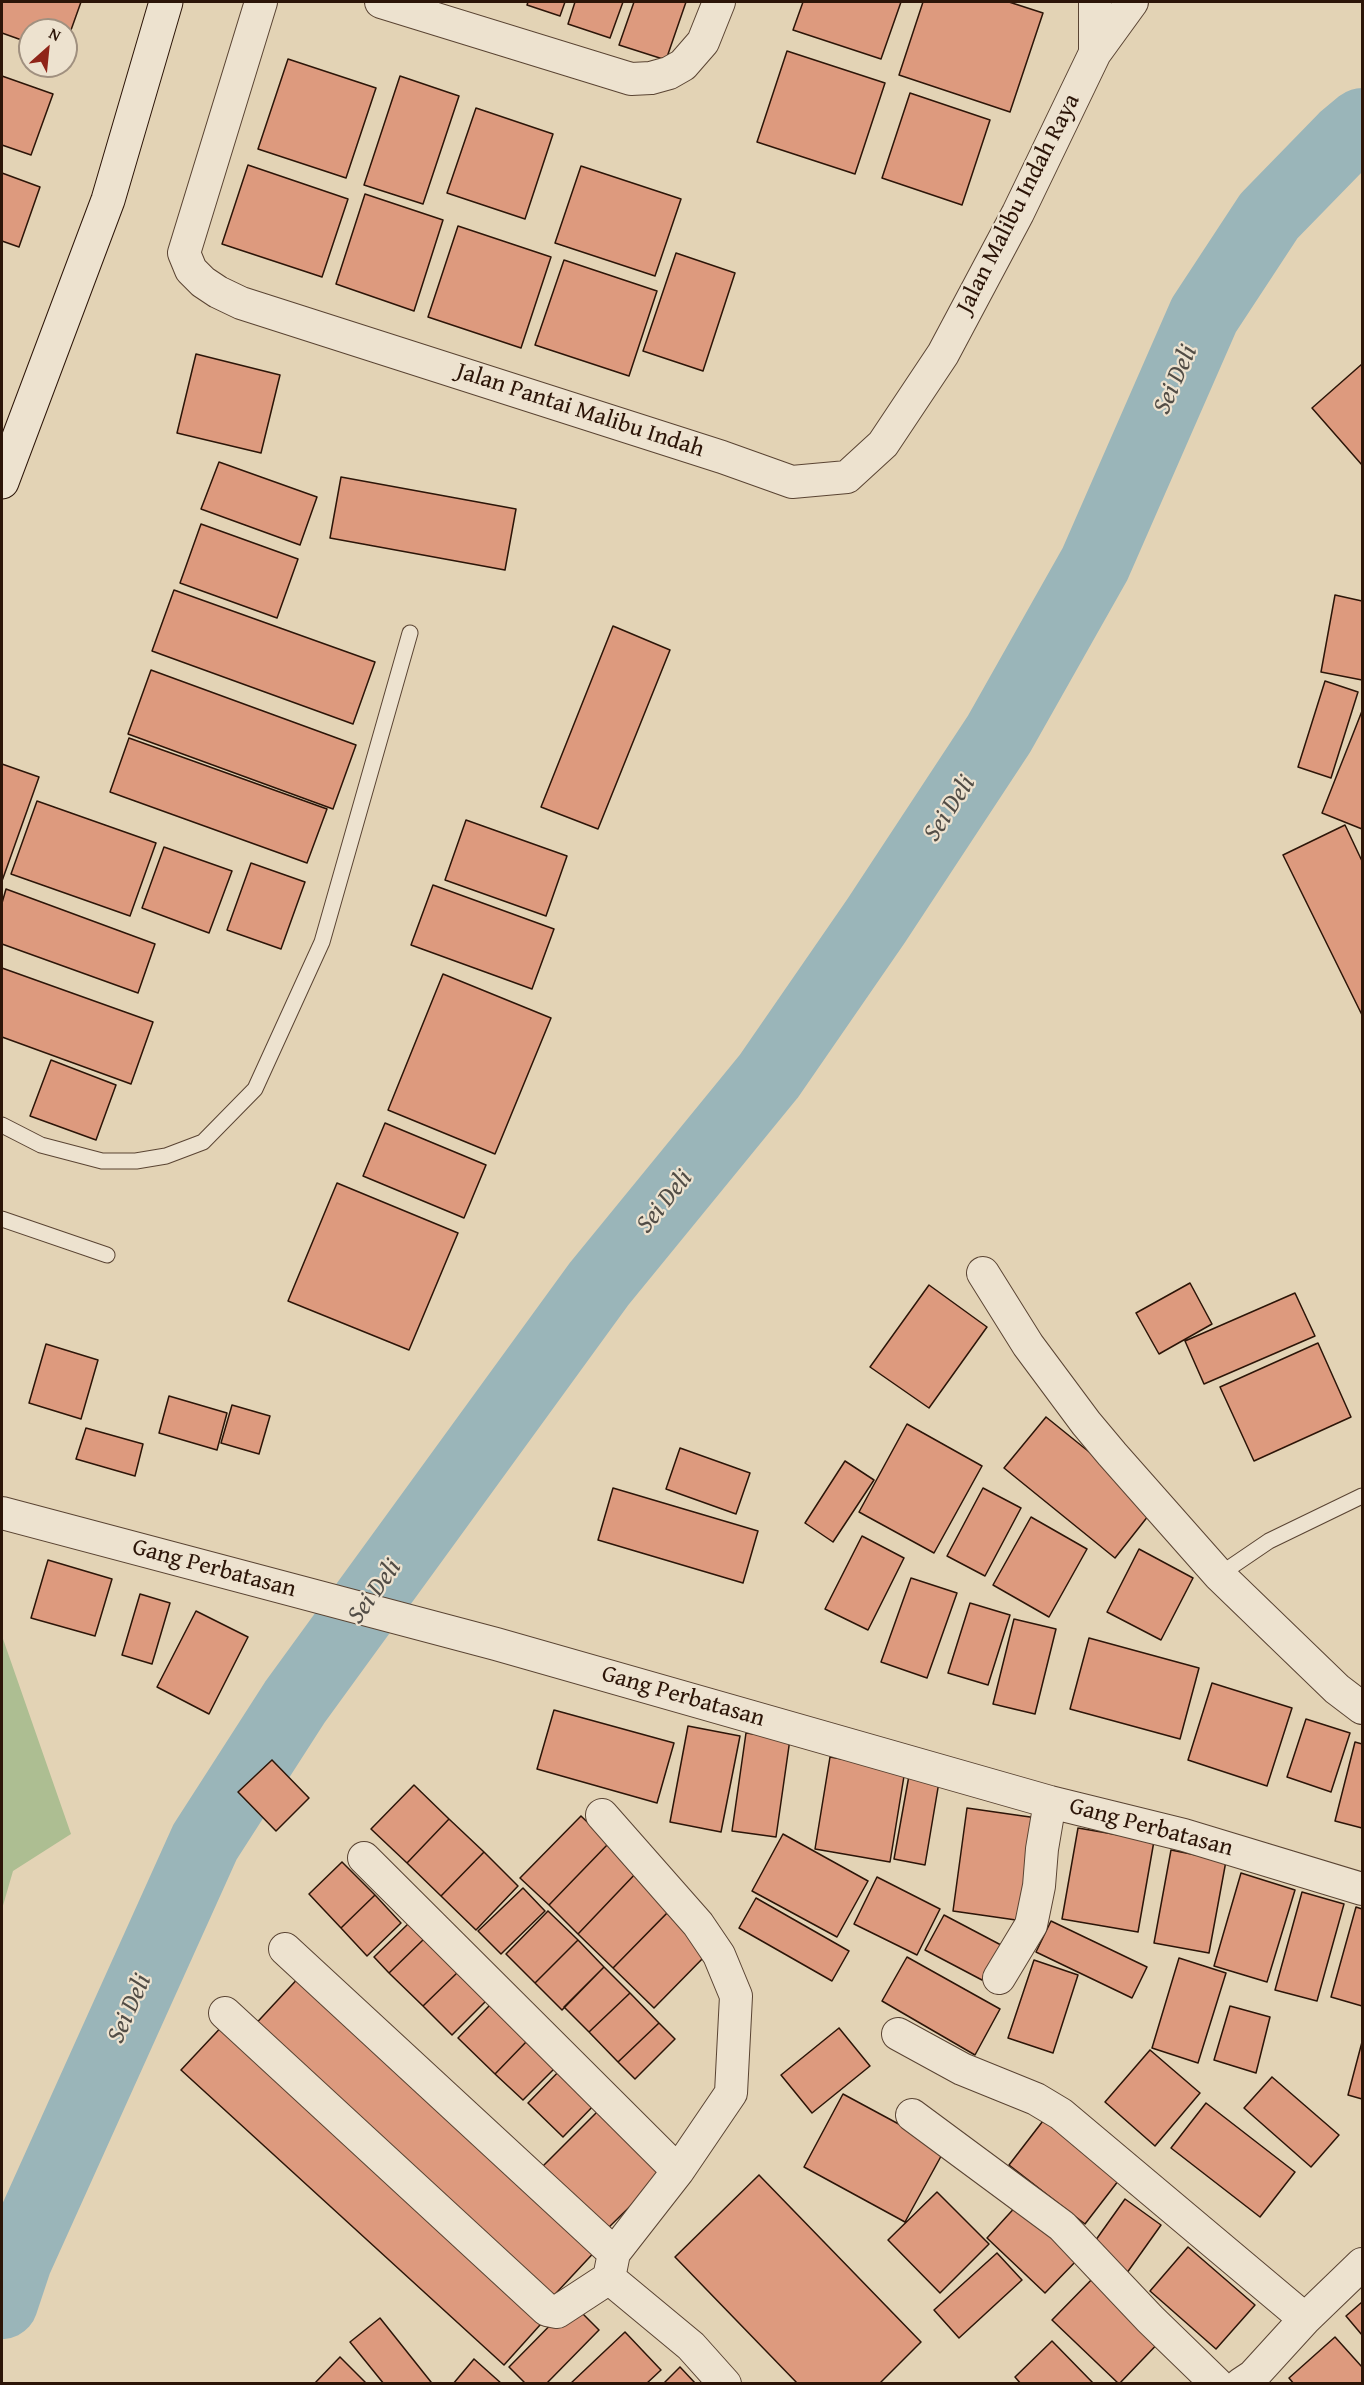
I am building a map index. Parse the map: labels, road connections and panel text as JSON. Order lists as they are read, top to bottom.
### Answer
{
  "streets": {
    "street": ["Jalan Malibu Indah Raya", "Jalan Pantai Malibu Indah", "Gang Perbatasan"]
  },
  "crossings": [
    ["Jalan Malibu Indah Raya", "Jalan Pantai Malibu Indah"]
  ],
  "water": ["Sei Deli"],
  "north": "top right"
}
